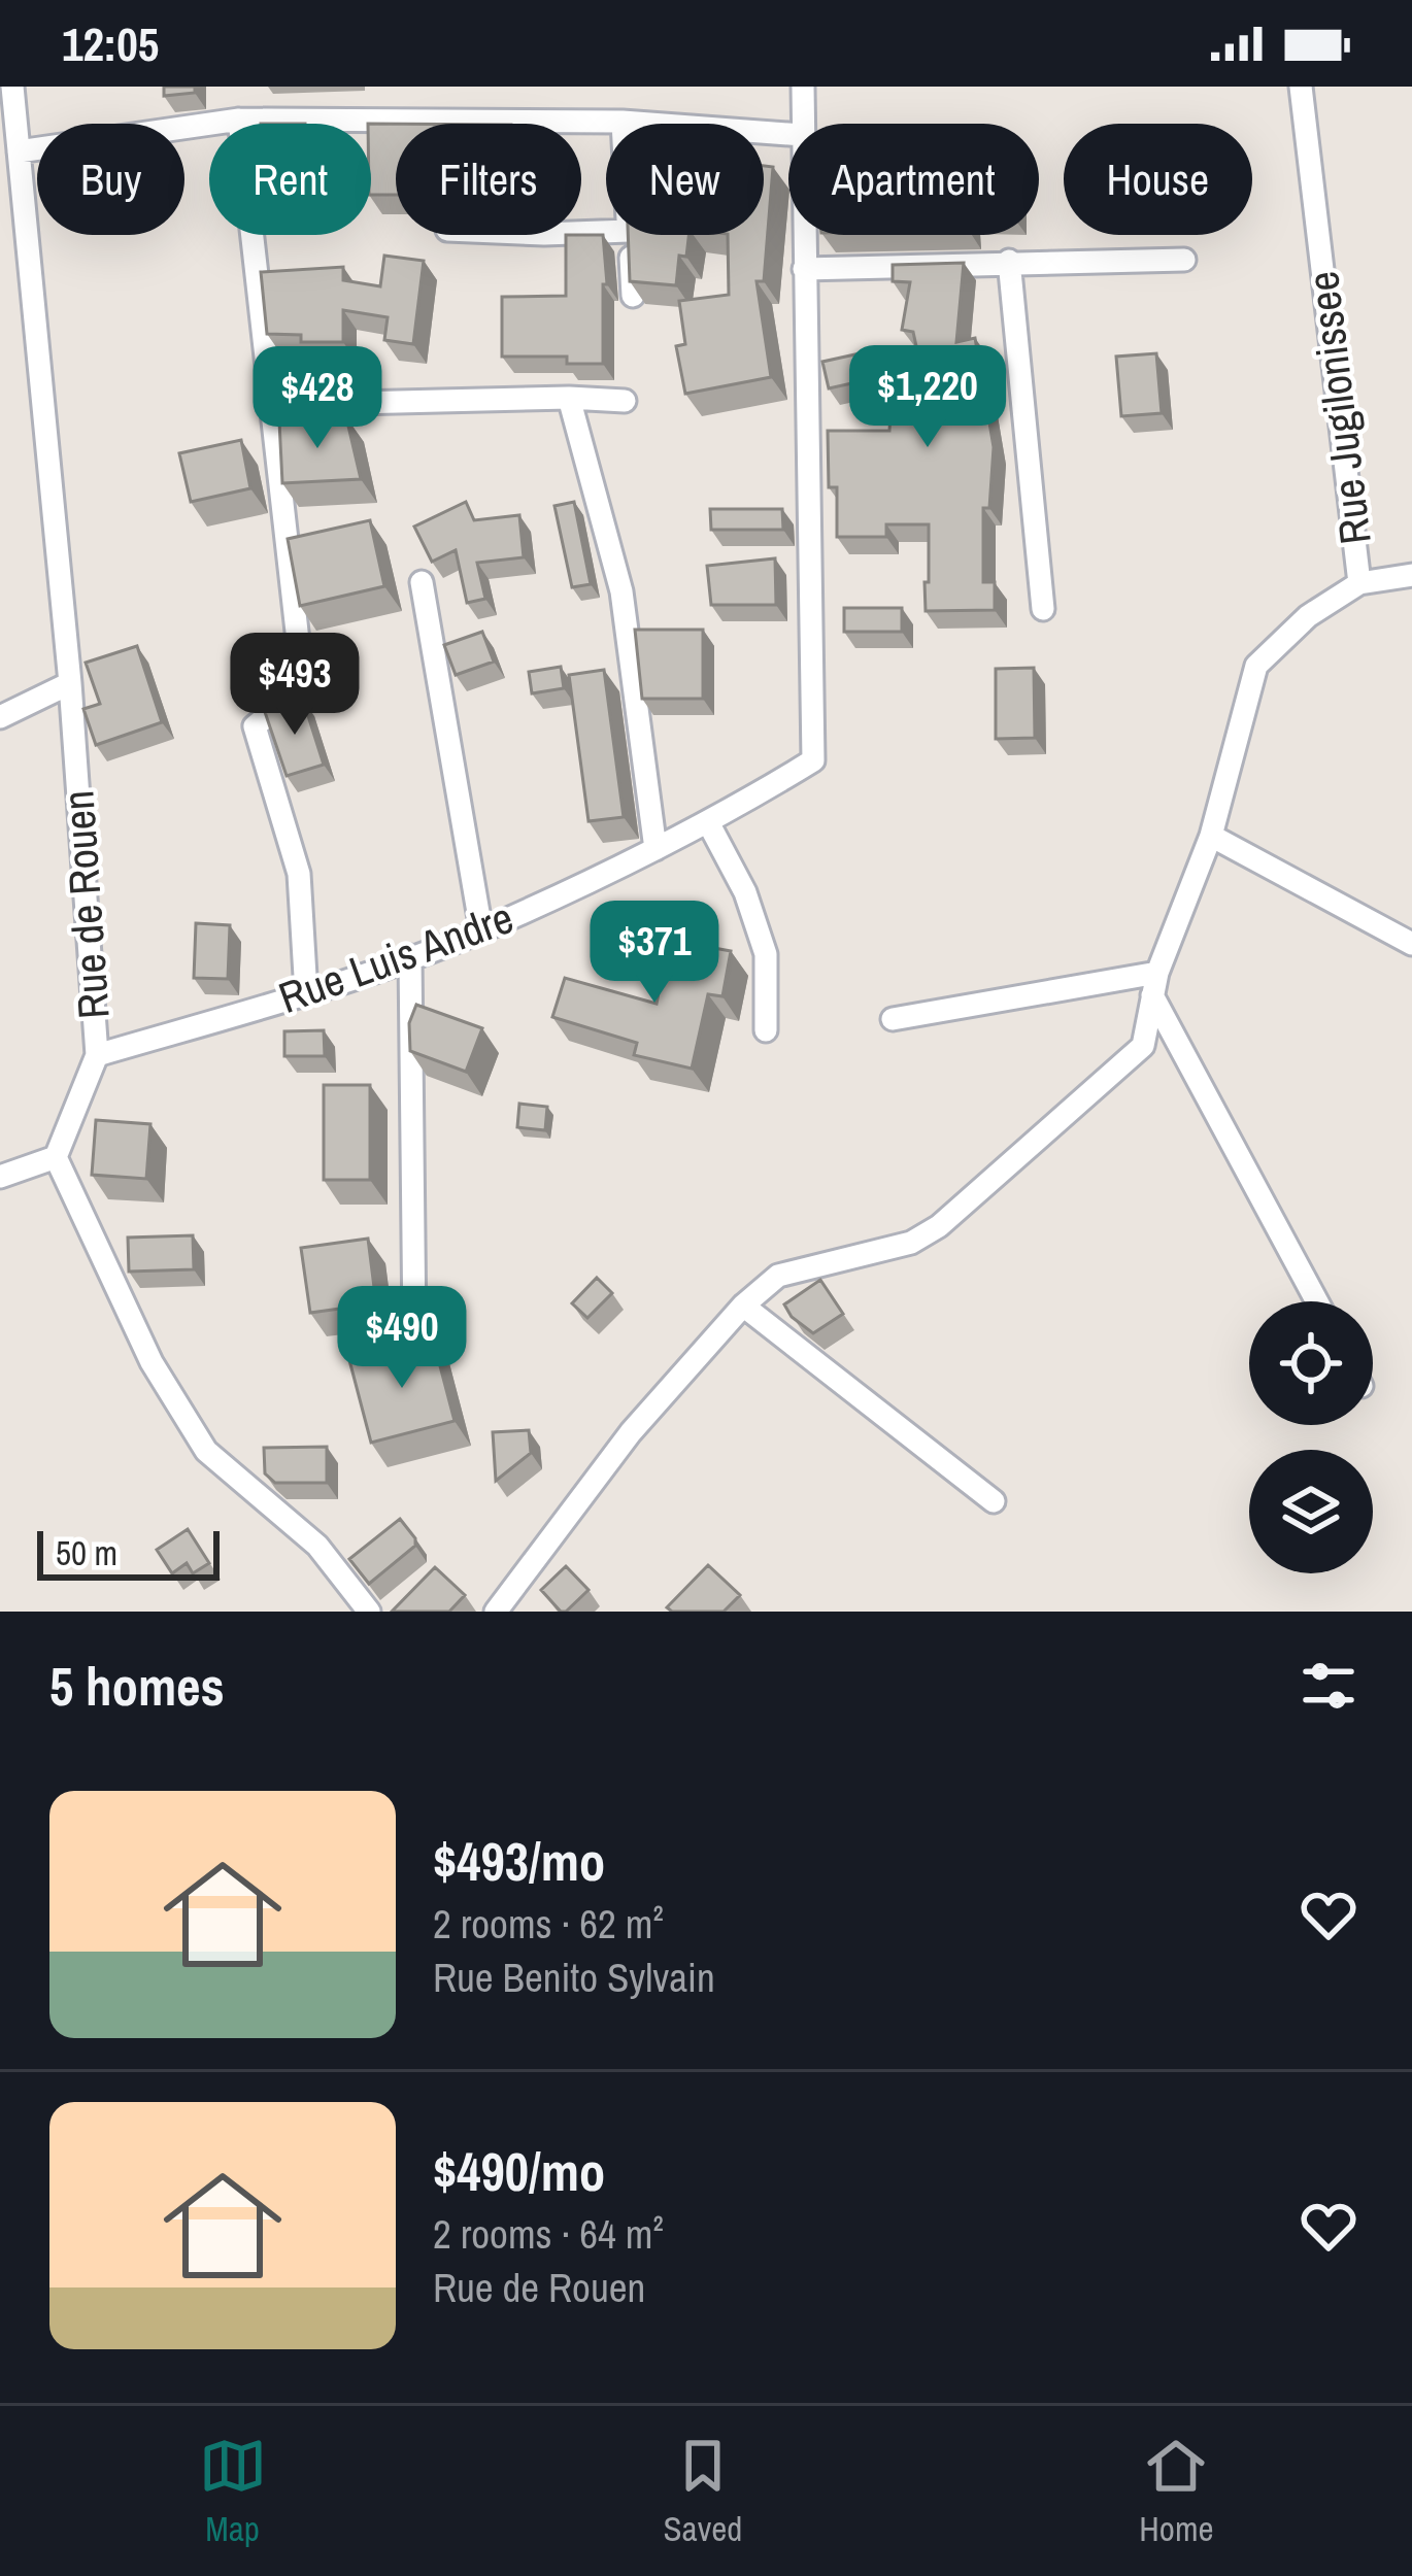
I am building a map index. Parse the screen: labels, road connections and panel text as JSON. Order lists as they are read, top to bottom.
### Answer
{
  "streets": {
    "street": ["Rue Jugilonissee", "Rue de Rouen", "Rue Luis Andre"]
  },
  "crossings": [
    ["Rue de Rouen", "Rue Luis Andre"]
  ],
  "scale_bar": "50 m",
  "page": {
    "status": "12:05",
    "chip": [
      "Buy",
      "Rent",
      "Filters",
      "New",
      "Apartment",
      "House"
    ],
    "price": [
      "$1,220",
      "$428",
      "$493",
      "$371",
      "$490"
    ],
    "scale": "50 m",
    "heading": "5 homes",
    "list": [
      {
        "name": "$493/mo",
        "note": "2 rooms · 62 m² · Rue Benito Sylvain"
      },
      {
        "name": "$490/mo",
        "note": "2 rooms · 64 m² · Rue de Rouen"
      }
    ],
    "tabs": ["Map", "Saved", "Home"]
  }
}
